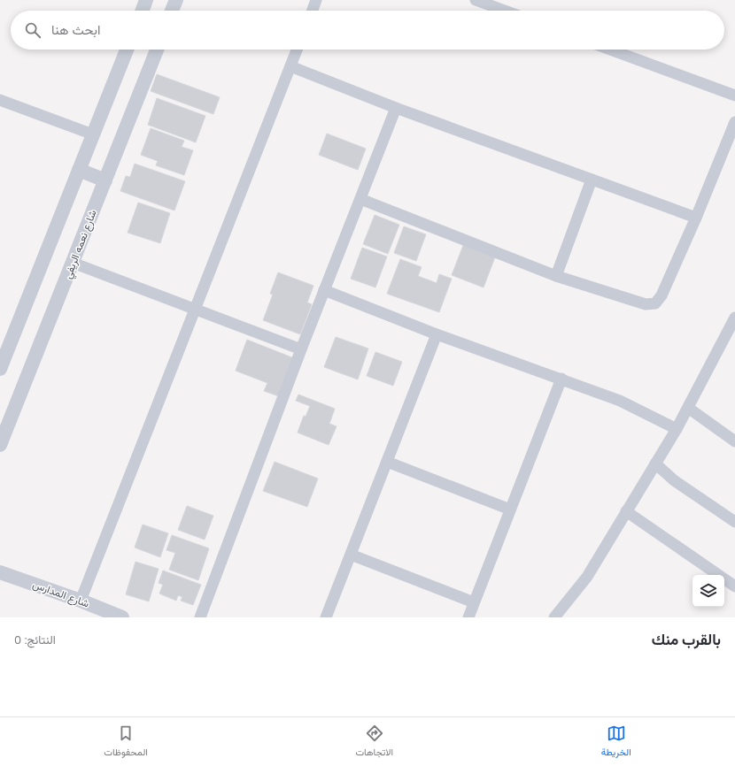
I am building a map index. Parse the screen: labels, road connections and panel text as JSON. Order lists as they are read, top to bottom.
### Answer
{
  "streets": {
    "street": ["شارع نعمه الريفي", "شارع المدارس"]
  },
  "page": {
    "search": "ابحث هنا",
    "heading": ["بالقرب منك", "النتائج: 0"],
    "nav": ["الخريطة", "الاتجاهات", "المحفوظات"]
  }
}
